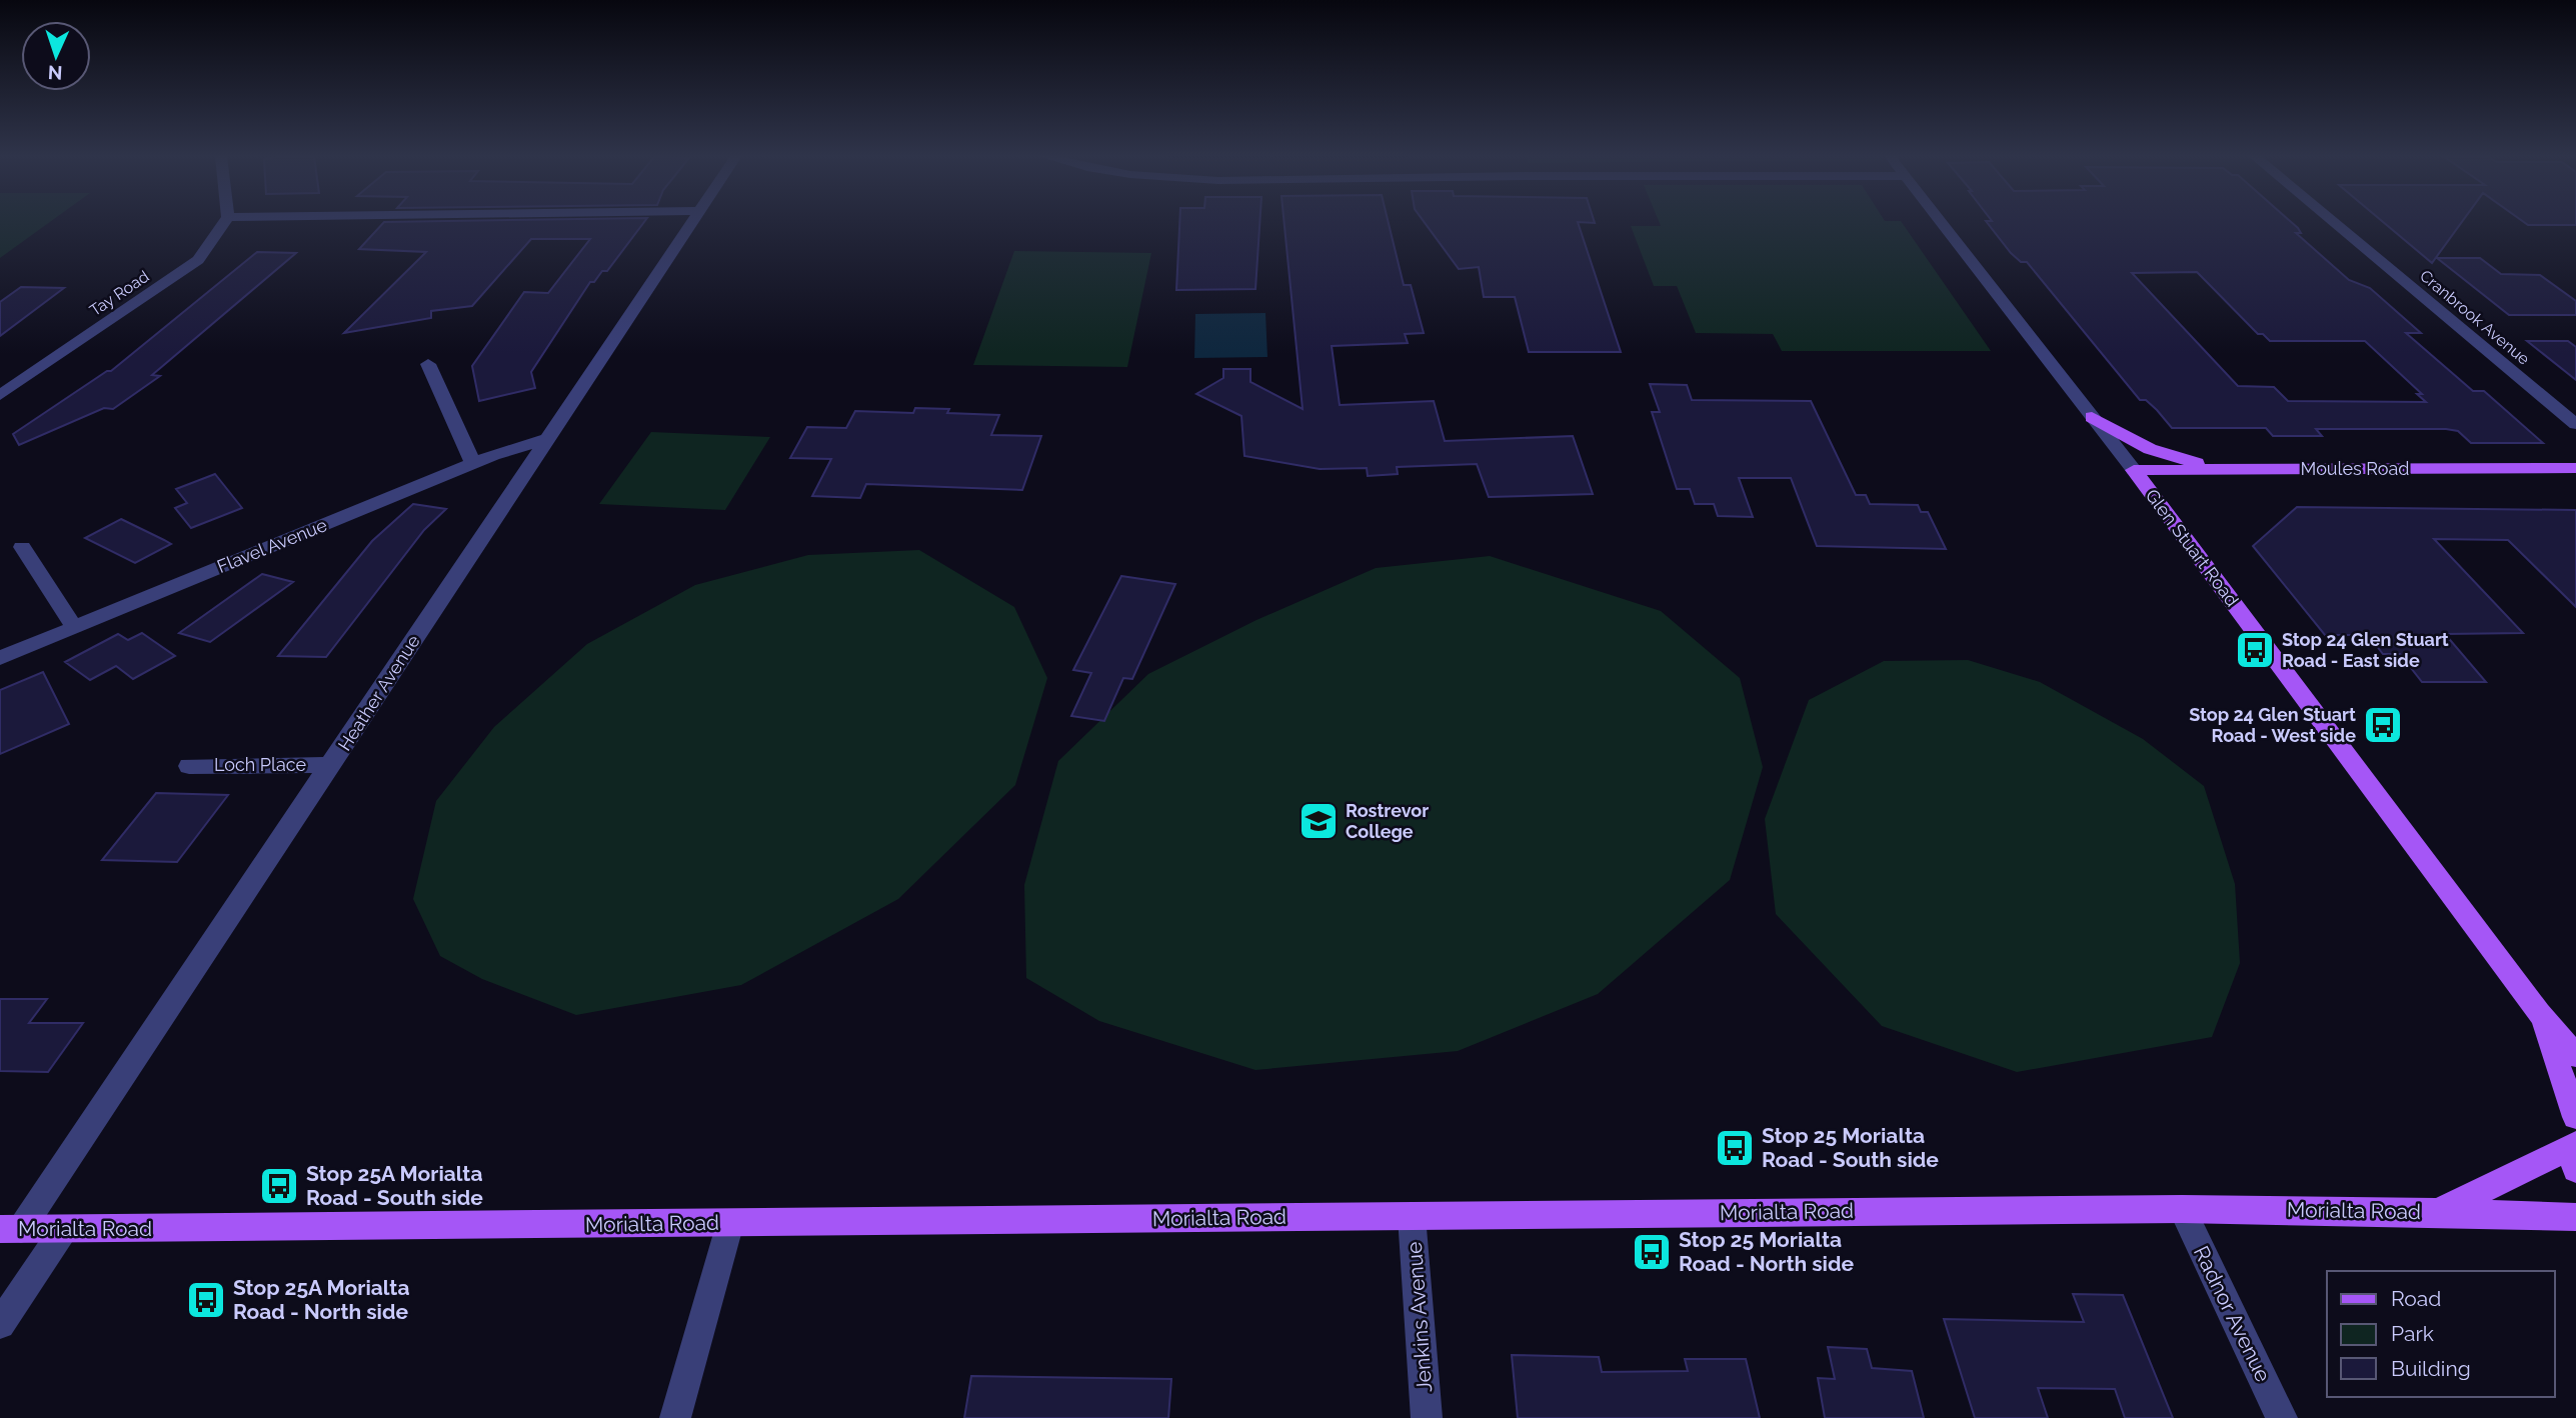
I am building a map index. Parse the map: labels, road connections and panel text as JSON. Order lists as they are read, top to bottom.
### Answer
{
  "streets": {
    "main road": ["Moules Road", "Glen Stuart Road", "Morialta Road"],
    "street": [
      "Tay Road",
      "Cranbrook Avenue",
      "Flavel Avenue",
      "Heather Avenue",
      "Loch Place",
      "Radnor Avenue",
      "Jenkins Avenue"
    ]
  },
  "crossings": [
    ["Moules Road", "Glen Stuart Road"],
    ["Flavel Avenue", "Heather Avenue"],
    ["Heather Avenue", "Loch Place"],
    ["Heather Avenue", "Morialta Road"],
    ["Morialta Road", "Radnor Avenue"],
    ["Morialta Road", "Jenkins Avenue"]
  ],
  "places": {
    "bus stop": [
      "Stop 24 Glen Stuart Road - East side",
      "Stop 24 Glen Stuart Road - West side",
      "Stop 25 Morialta Road - South side",
      "Stop 25A Morialta Road - South side",
      "Stop 25 Morialta Road - North side",
      "Stop 25A Morialta Road - North side"
    ],
    "school or university": ["Rostrevor College"]
  },
  "legend": ["Road", "Park", "Building"],
  "north": "bottom"
}
